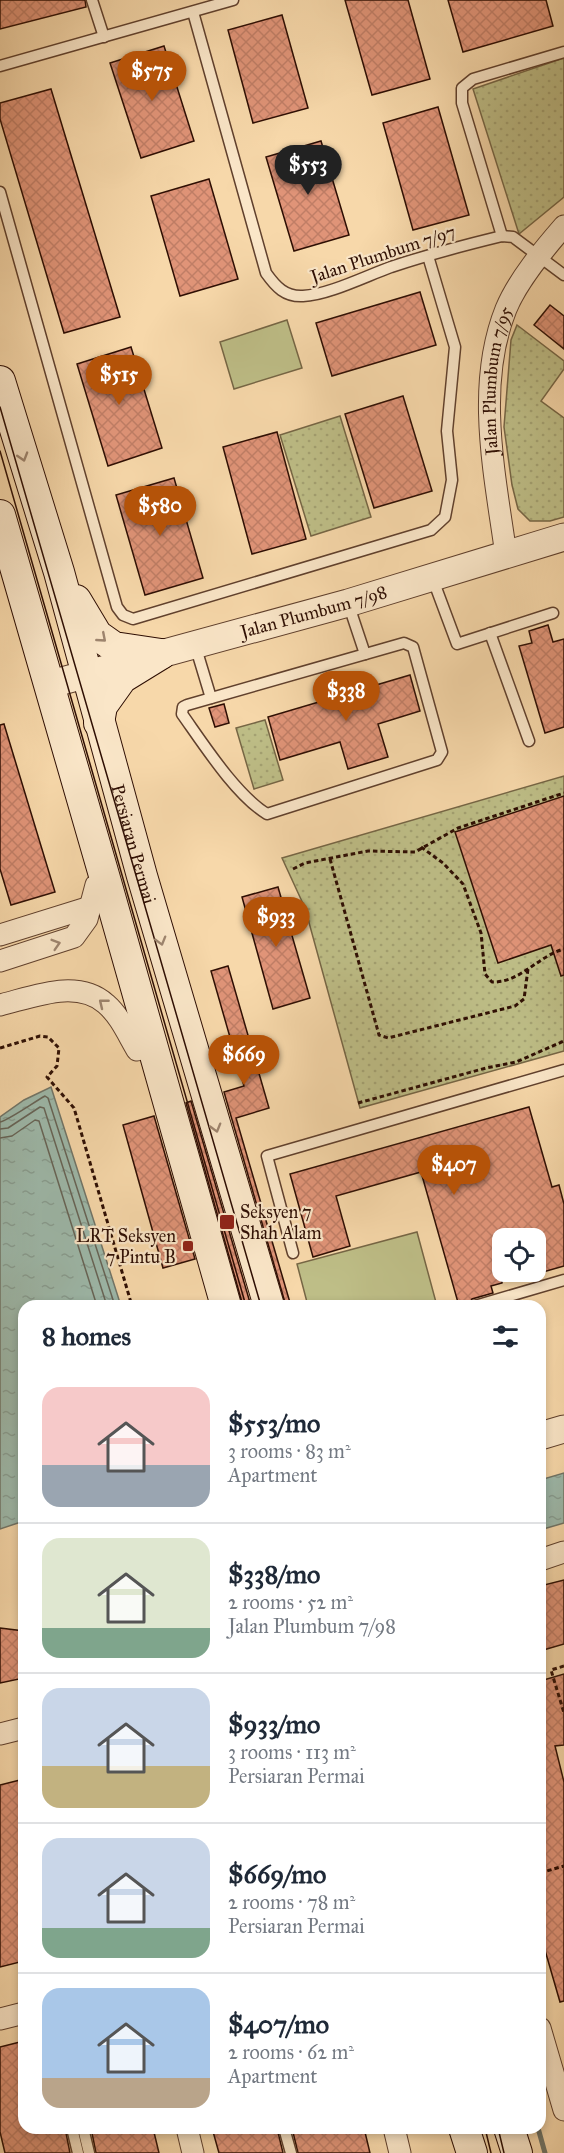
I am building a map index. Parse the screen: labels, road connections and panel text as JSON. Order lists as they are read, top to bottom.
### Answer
{
  "streets": {
    "main road": ["Persiaran Permai"],
    "street": ["Jalan Plumbum 7/95", "Jalan Plumbum 7/98"],
    "lane": ["Jalan Plumbum 7/97"]
  },
  "crossings": [
    ["Jalan Plumbum 7/95", "Jalan Plumbum 7/98"],
    ["Jalan Plumbum 7/98", "Persiaran Permai"]
  ],
  "places": {
    "transit": ["Seksyen 7 Shah Alam", "LRT Seksyen 7 Pintu B"]
  },
  "page": {
    "price": [
      "$575",
      "$553",
      "$515",
      "$580",
      "$338",
      "$933",
      "$669",
      "$407"
    ],
    "heading": "8 homes",
    "list": [
      {
        "name": "$553/mo",
        "note": "3 rooms · 83 m² · Apartment"
      },
      {
        "name": "$338/mo",
        "note": "2 rooms · 52 m² · Jalan Plumbum 7/98"
      },
      {
        "name": "$933/mo",
        "note": "3 rooms · 113 m² · Persiaran Permai"
      },
      {
        "name": "$669/mo",
        "note": "2 rooms · 78 m² · Persiaran Permai"
      },
      {
        "name": "$407/mo",
        "note": "2 rooms · 62 m² · Apartment"
      }
    ]
  }
}
